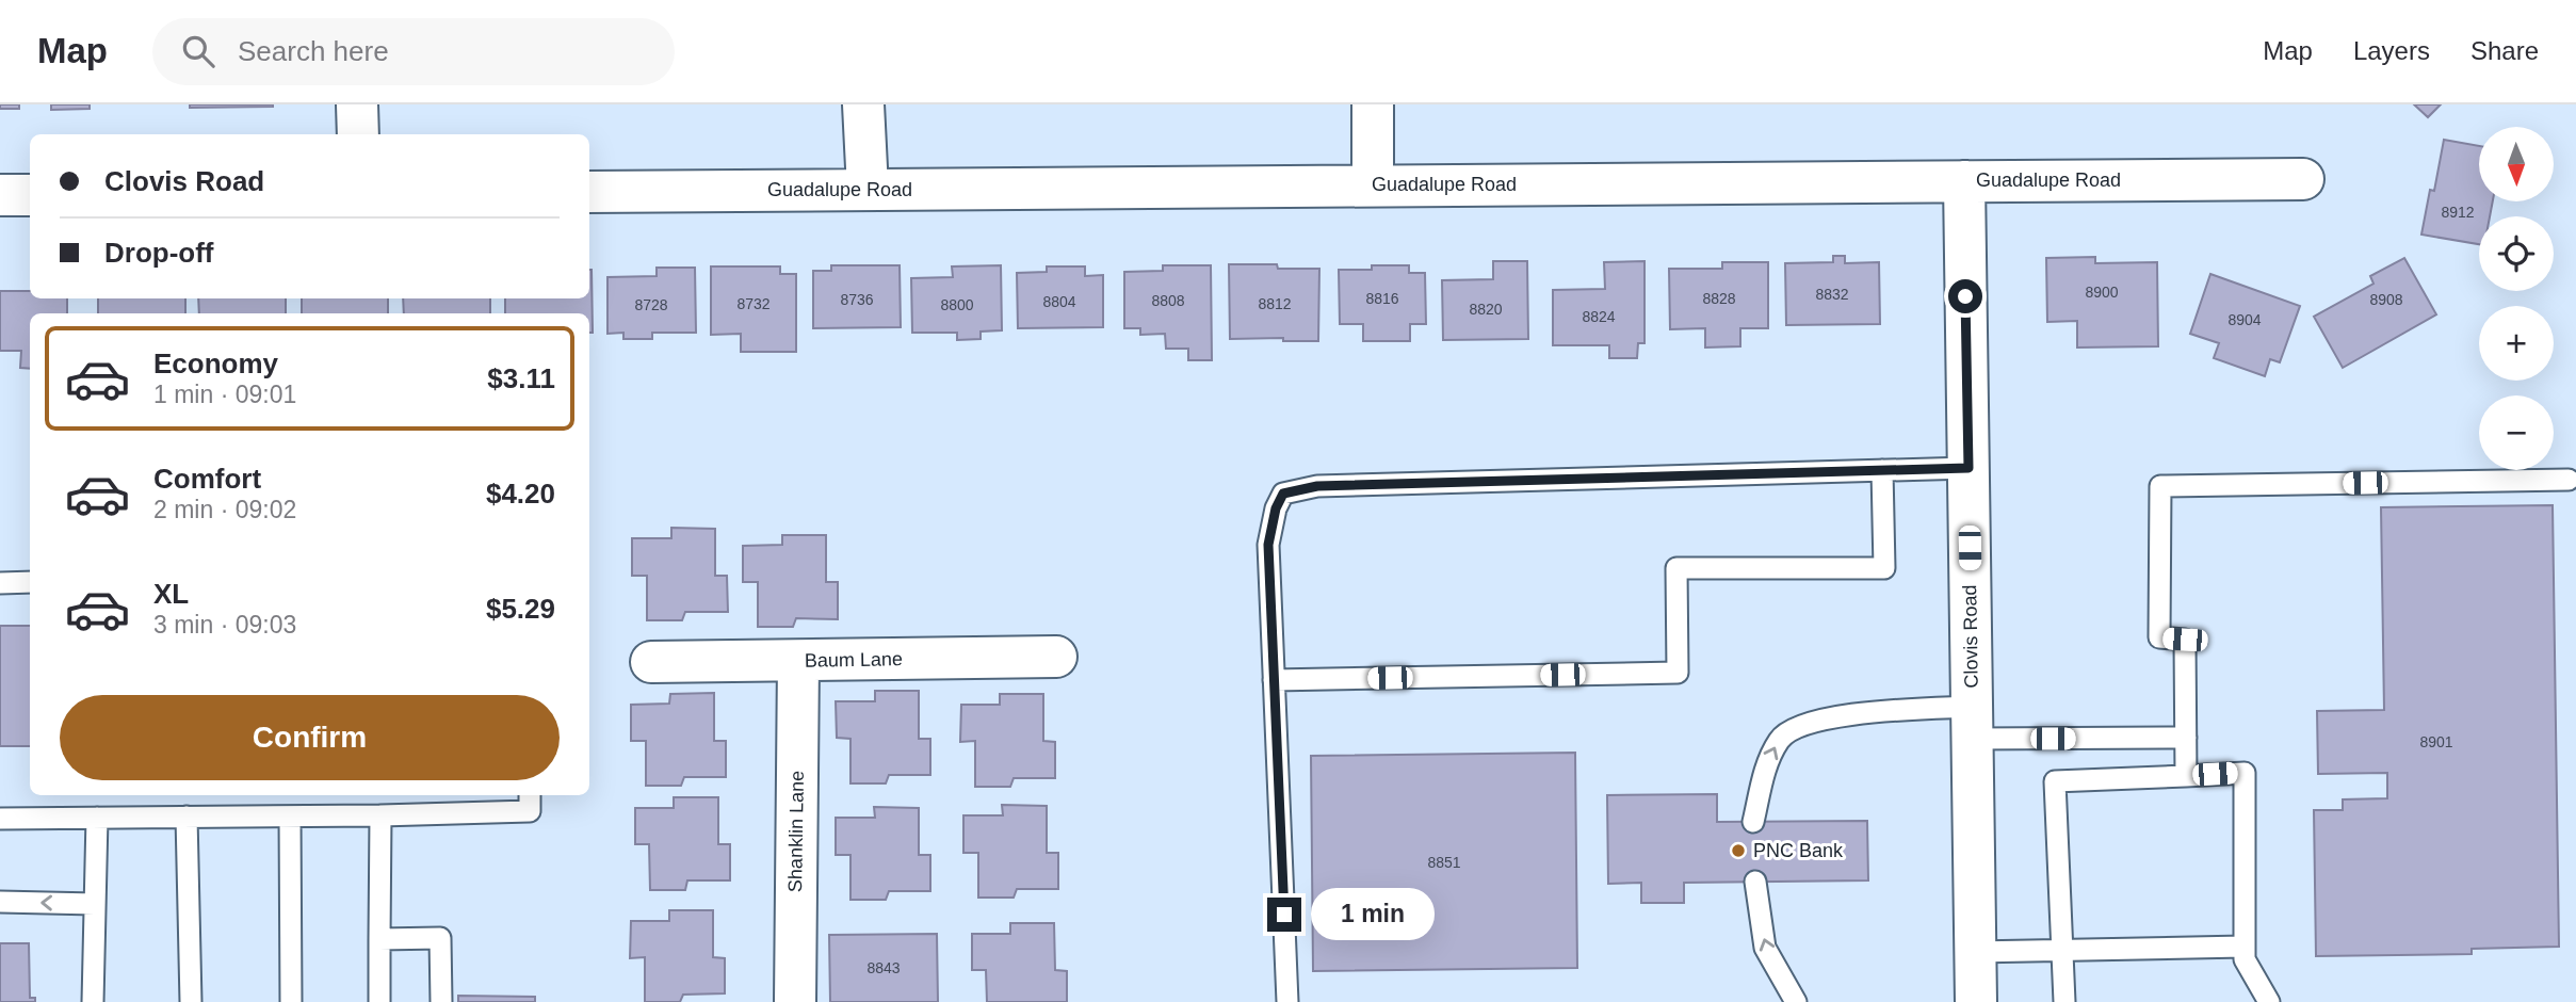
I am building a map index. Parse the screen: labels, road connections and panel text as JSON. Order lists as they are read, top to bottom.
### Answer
{
  "streets": {
    "street": [
      "Guadalupe Road",
      "Clovis Road",
      "Baum Lane",
      "Shanklin Lane"
    ]
  },
  "crossings": [
    ["Guadalupe Road", "Clovis Road"],
    ["Baum Lane", "Shanklin Lane"]
  ],
  "places": ["PNC Bank"],
  "house_numbers": [
    "8912",
    "8900",
    "8832",
    "8816",
    "8828",
    "8736",
    "8908",
    "8808",
    "8804",
    "8732",
    "8812",
    "8728",
    "8800",
    "8820",
    "8824",
    "8904",
    "8901",
    "8851",
    "8843"
  ],
  "north": "bottom",
  "page": {
    "header": "Map",
    "search": "Search here",
    "nav": ["Map", "Layers", "Share"],
    "map_buttons": ["+", "−"],
    "banner": ["Clovis Road", "Drop-off"],
    "list": [
      {
        "name": "Economy",
        "note": "1 min · 09:01",
        "value": "$3.11"
      },
      {
        "name": "Comfort",
        "note": "2 min · 09:02",
        "value": "$4.20"
      },
      {
        "name": "XL",
        "note": "3 min · 09:03",
        "value": "$5.29"
      }
    ],
    "buttons": "Confirm",
    "bubble": "1 min"
  }
}
